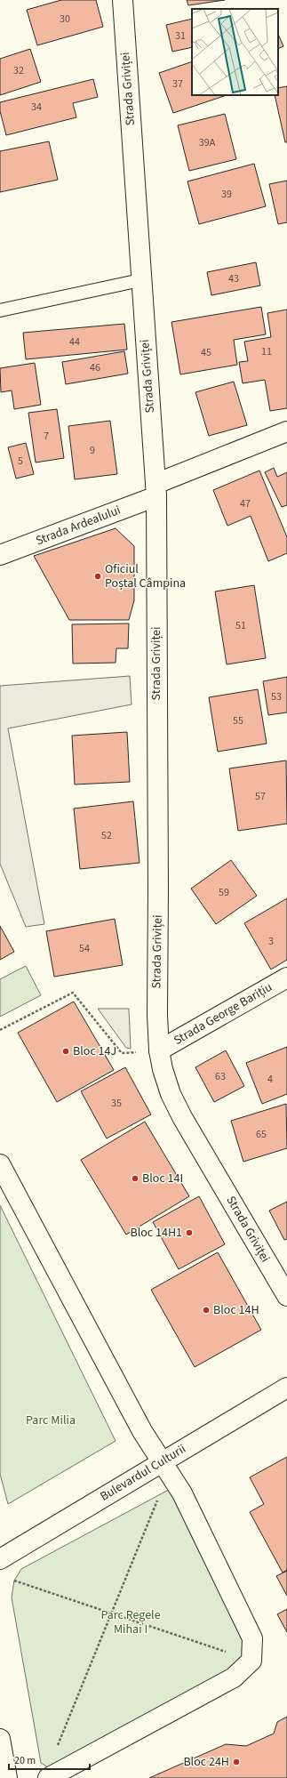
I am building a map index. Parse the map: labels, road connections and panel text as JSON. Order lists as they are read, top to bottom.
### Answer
{
  "streets": {
    "main road": [
      "Strada Griviței",
      "Strada Ardealului",
      "Strada George Barițiu",
      "Bulevardul Culturii"
    ]
  },
  "crossings": [
    ["Strada Griviței", "Strada Ardealului"],
    ["Strada Griviței", "Strada George Barițiu"]
  ],
  "parks": ["Parc Milia", "Parc Regele Mihai I"],
  "places": [
    "Oficiul Poștal Câmpina",
    "Bloc 14J",
    "Bloc 14I",
    "Bloc 14H1",
    "Bloc 14H",
    "Bloc 24H"
  ],
  "house_numbers": [
    "30",
    "31",
    "32",
    "37",
    "34",
    "39A",
    "39",
    "43",
    "44",
    "11",
    "45",
    "46",
    "7",
    "9",
    "5",
    "47",
    "51",
    "53",
    "55",
    "57",
    "52",
    "59",
    "3",
    "54",
    "63",
    "4",
    "35",
    "65"
  ],
  "scale_bar": "20 m"
}
